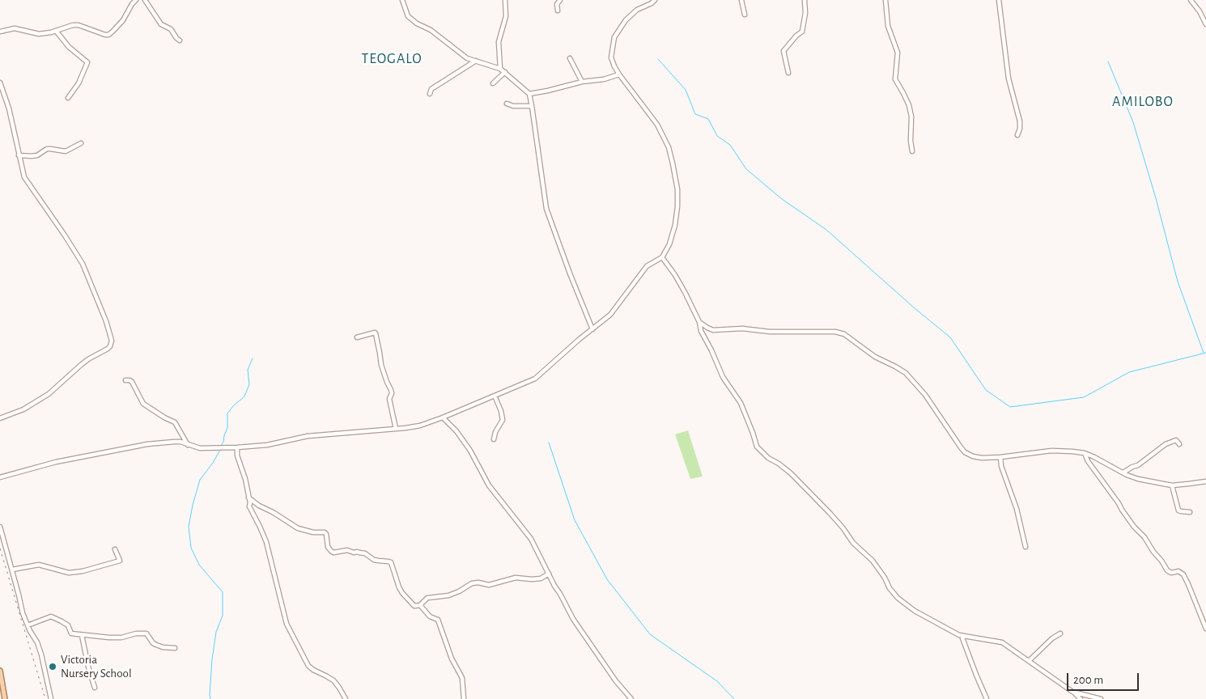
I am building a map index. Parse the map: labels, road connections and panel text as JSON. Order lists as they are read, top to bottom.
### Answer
{
  "districts": ["TEOGALO", "AMILOBO"],
  "places": ["Victoria Nursery School"],
  "scale_bar": "200 m"
}
